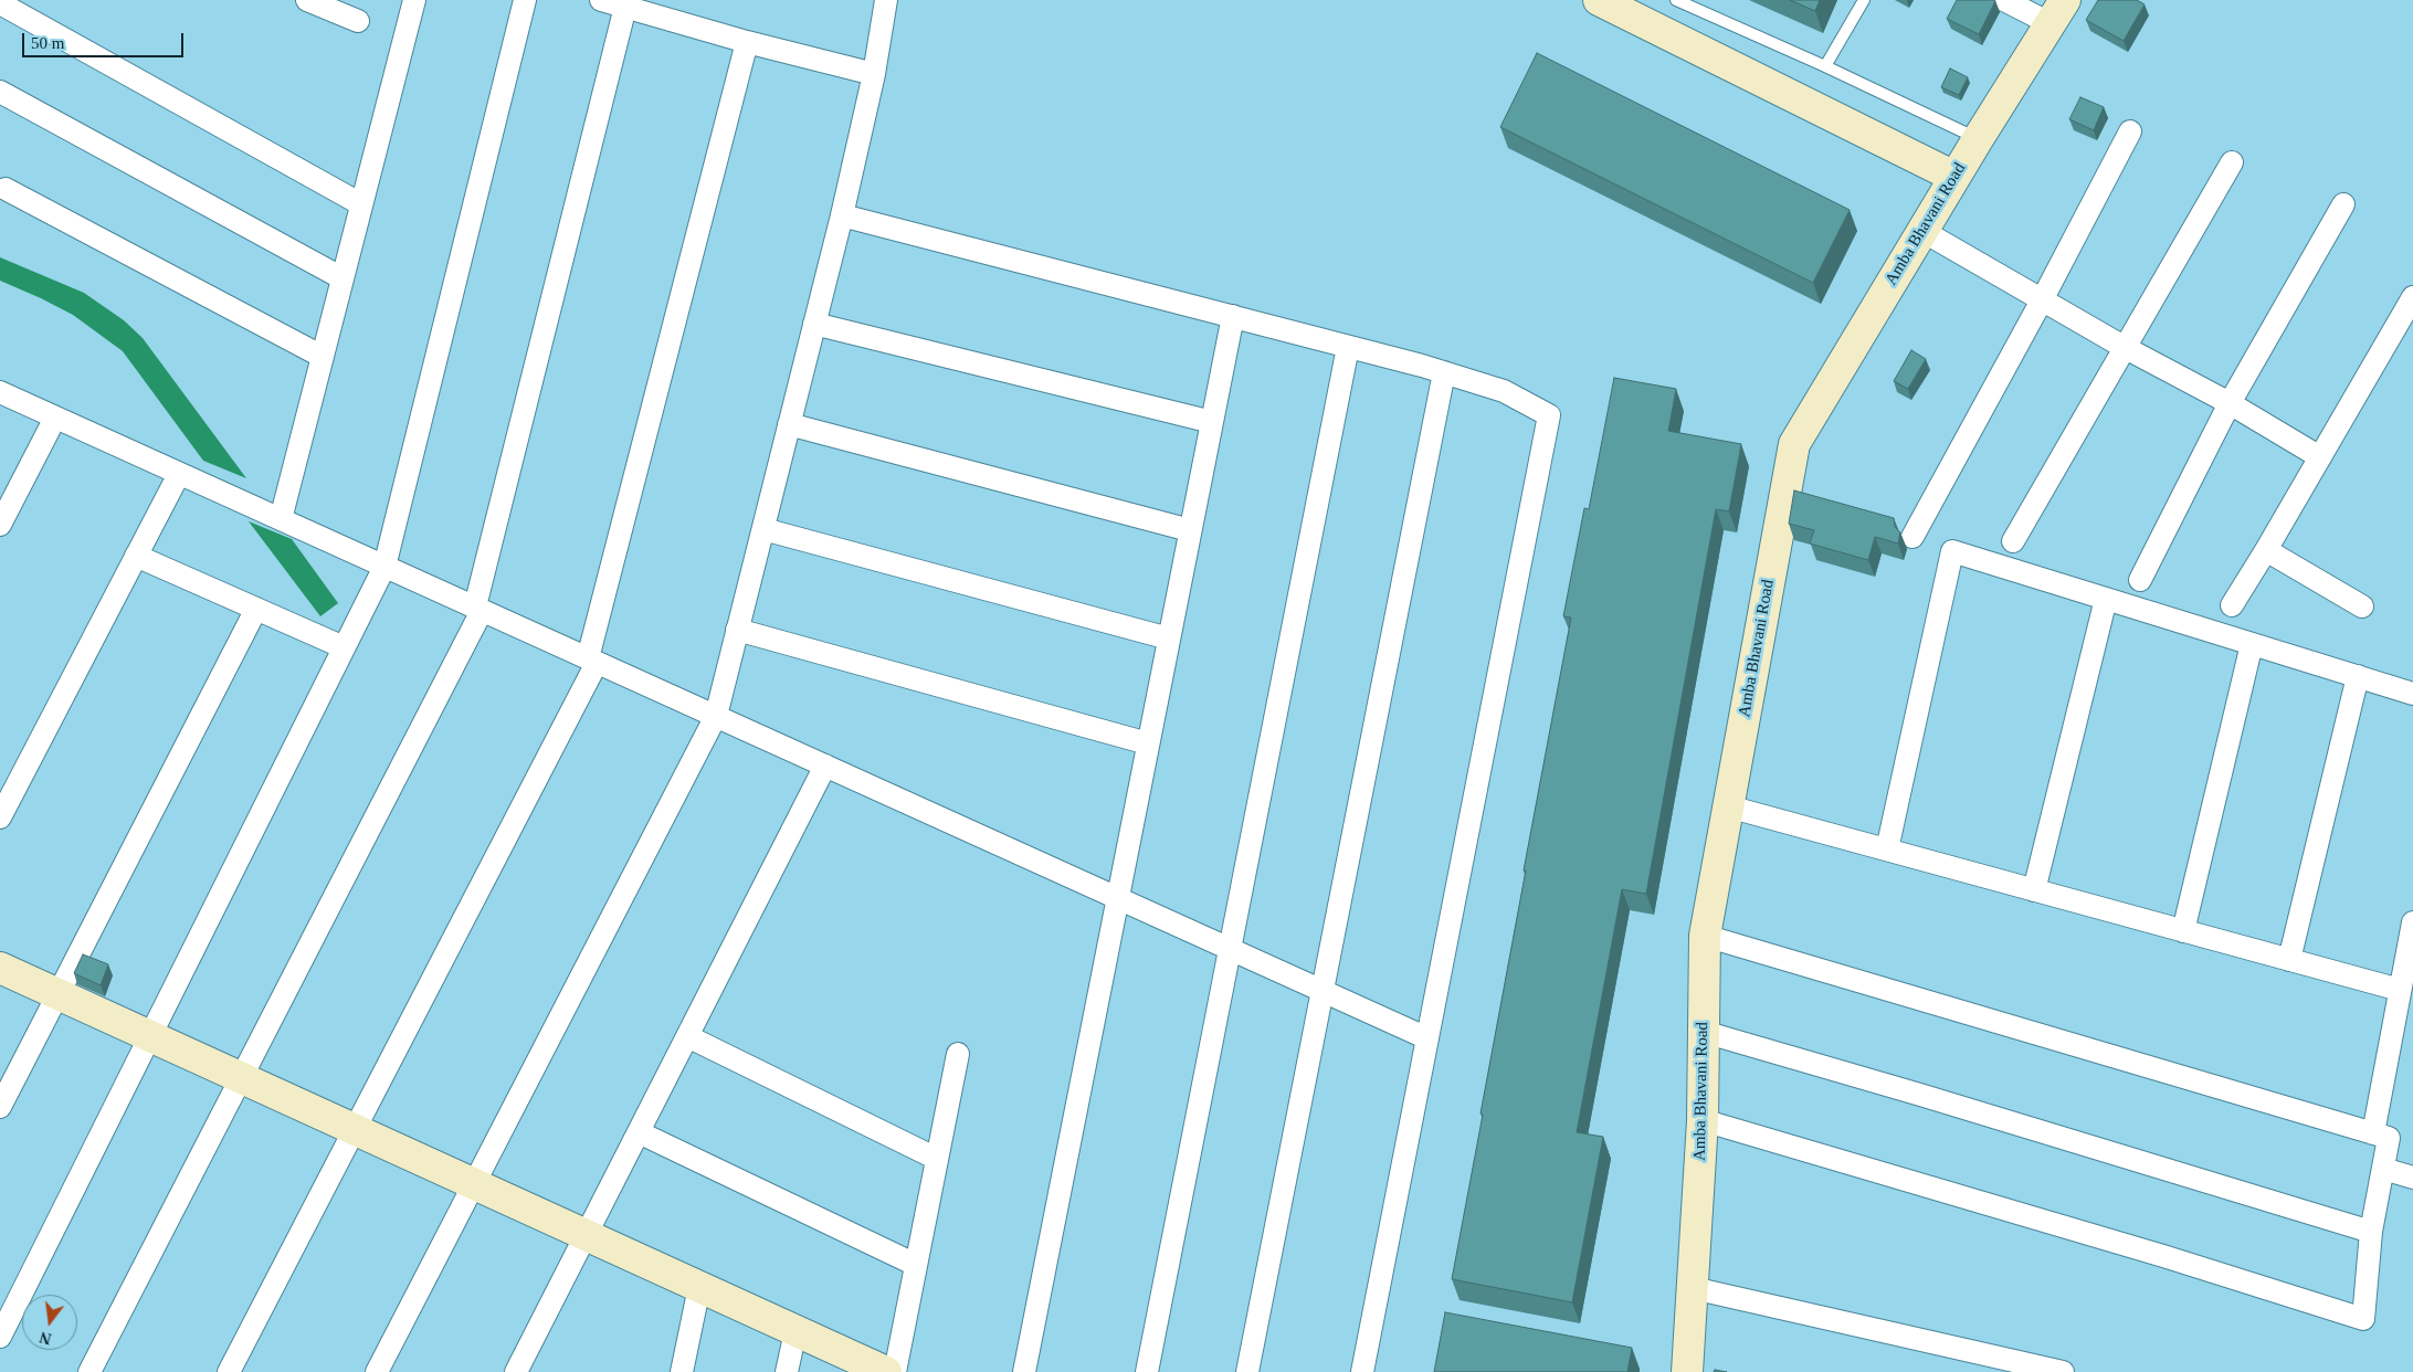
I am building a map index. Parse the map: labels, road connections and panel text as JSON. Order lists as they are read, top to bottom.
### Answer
{
  "streets": {
    "street": ["Amba Bhavani Road"]
  },
  "scale_bar": "50 m",
  "north": "bottom"
}
